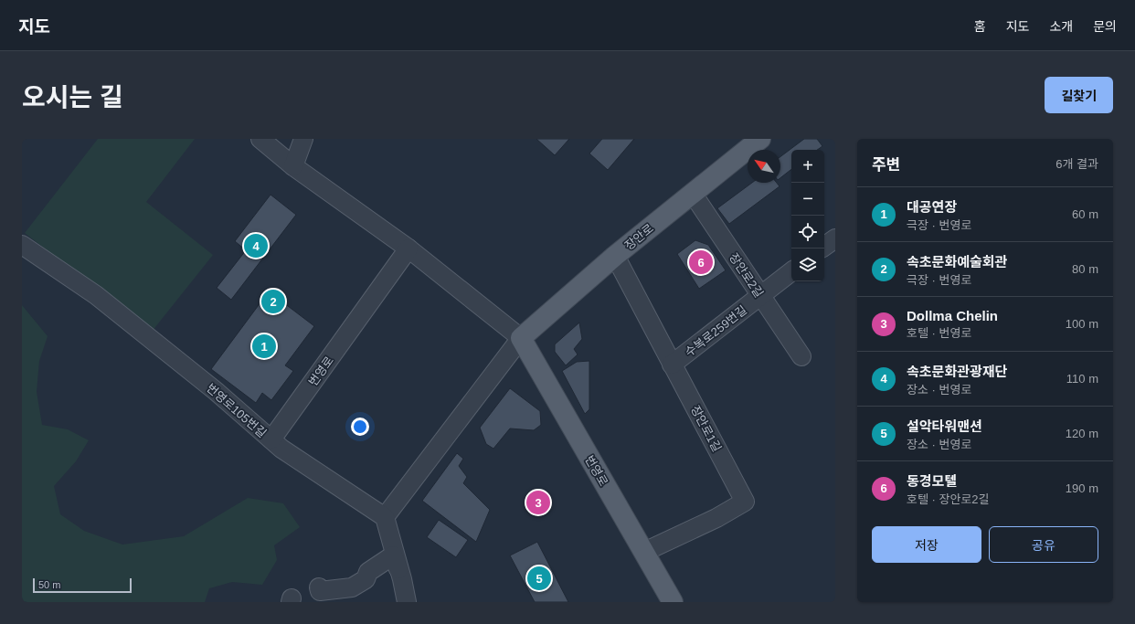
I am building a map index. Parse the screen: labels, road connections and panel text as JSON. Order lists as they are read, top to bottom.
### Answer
{
  "streets": {
    "main road": ["장안로", "번영로"],
    "street": [
      "장안로2길",
      "수복로259번길",
      "번영로105번길",
      "장안로1길"
    ]
  },
  "crossings": [
    ["장안로", "장안로2길"],
    ["장안로", "번영로"],
    ["장안로", "장안로1길"],
    ["장안로2길", "수복로259번길"],
    ["수복로259번길", "장안로1길"],
    ["번영로", "번영로105번길"],
    ["번영로", "장안로1길"]
  ],
  "scale_bar": "50 m",
  "north": "top left",
  "page": {
    "header": "지도",
    "nav": [
      "홈",
      "지도",
      "소개",
      "문의"
    ],
    "title": "오시는 길",
    "buttons": [
      "길찾기",
      ["저장", "공유"]
    ],
    "heading": ["주변", "6개 결과"],
    "map_buttons": ["+", "−"],
    "list": [
      {
        "mark": "1",
        "name": "대공연장",
        "note": "극장 · 번영로",
        "value": "60 m"
      },
      {
        "mark": "2",
        "name": "속초문화예술회관",
        "note": "극장 · 번영로",
        "value": "80 m"
      },
      {
        "mark": "3",
        "name": "Dollma Chelin",
        "note": "호텔 · 번영로",
        "value": "100 m"
      },
      {
        "mark": "4",
        "name": "속초문화관광재단",
        "note": "장소 · 번영로",
        "value": "110 m"
      },
      {
        "mark": "5",
        "name": "설악타워맨션",
        "note": "장소 · 번영로",
        "value": "120 m"
      },
      {
        "mark": "6",
        "name": "동경모텔",
        "note": "호텔 · 장안로2길",
        "value": "190 m"
      }
    ],
    "pins": [
      "4",
      "6",
      "2",
      "1",
      "3",
      "5"
    ],
    "scale": "50 m"
  }
}
